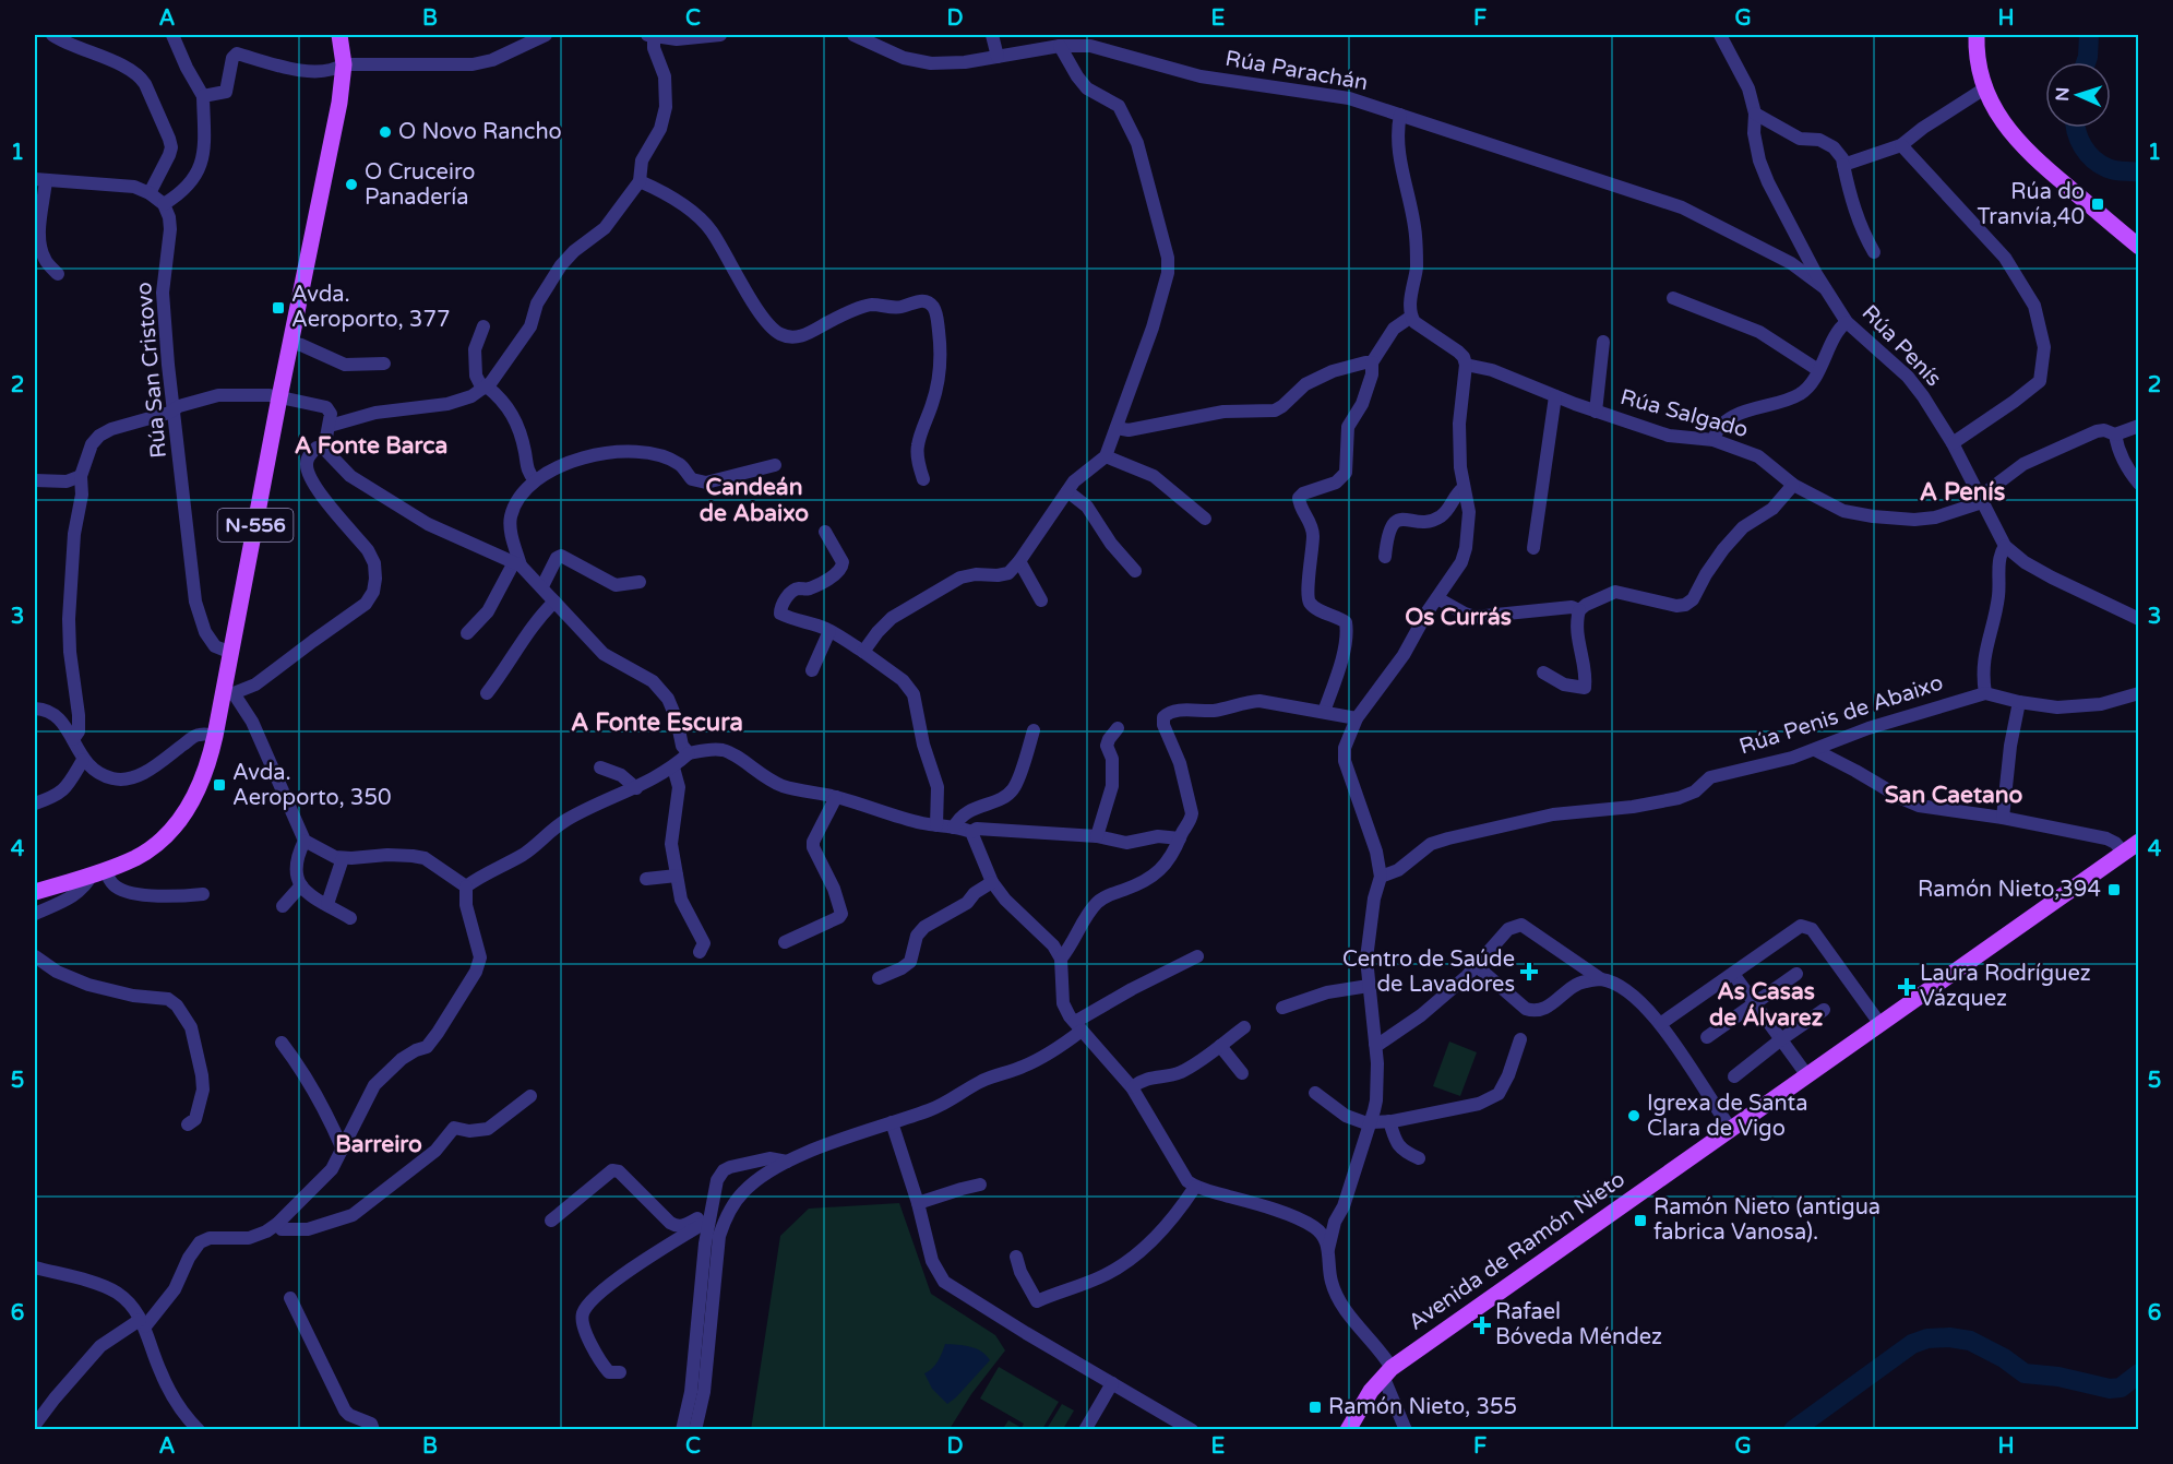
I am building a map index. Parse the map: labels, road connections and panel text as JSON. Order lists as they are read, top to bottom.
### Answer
{
  "streets": {
    "main road": ["N-556", "Avenida de Ramón Nieto"],
    "street": [
      "Rúa Parachán",
      "Rúa Penís",
      "Rúa San Cristovo",
      "Rúa Salgado",
      "Rúa Penis de Abaixo"
    ]
  },
  "crossings": [
    ["Rúa Parachán", "Rúa Penís"],
    ["Rúa Penís", "Rúa Salgado"],
    ["Rúa San Cristovo", "N-556"]
  ],
  "districts": [
    "A Fonte Barca",
    "Candeán de Abaixo",
    "A Penís",
    "Os Currás",
    "A Fonte Escura",
    "San Caetano",
    "As Casas de Álvarez",
    "Barreiro"
  ],
  "places": {
    "other": ["O Novo Rancho", "O Cruceiro Panadería", "Igrexa de Santa Clara de Vigo"],
    "transit": [
      "Rúa do Tranvía,40",
      "Avda. Aeroporto, 377",
      "Avda. Aeroporto, 350",
      "Ramón Nieto,394",
      "Ramón Nieto (antigua fabrica Vanosa).",
      "Ramón Nieto, 355"
    ],
    "health": ["Centro de Saúde de Lavadores", "Laura Rodríguez Vázquez", "Rafael Bóveda Méndez"]
  },
  "north": "left",
  "grid": {
    "columns": [
      "A",
      "B",
      "C",
      "D",
      "E",
      "F",
      "G",
      "H"
    ],
    "rows": [
      "1",
      "2",
      "3",
      "4",
      "5",
      "6"
    ]
  }
}
